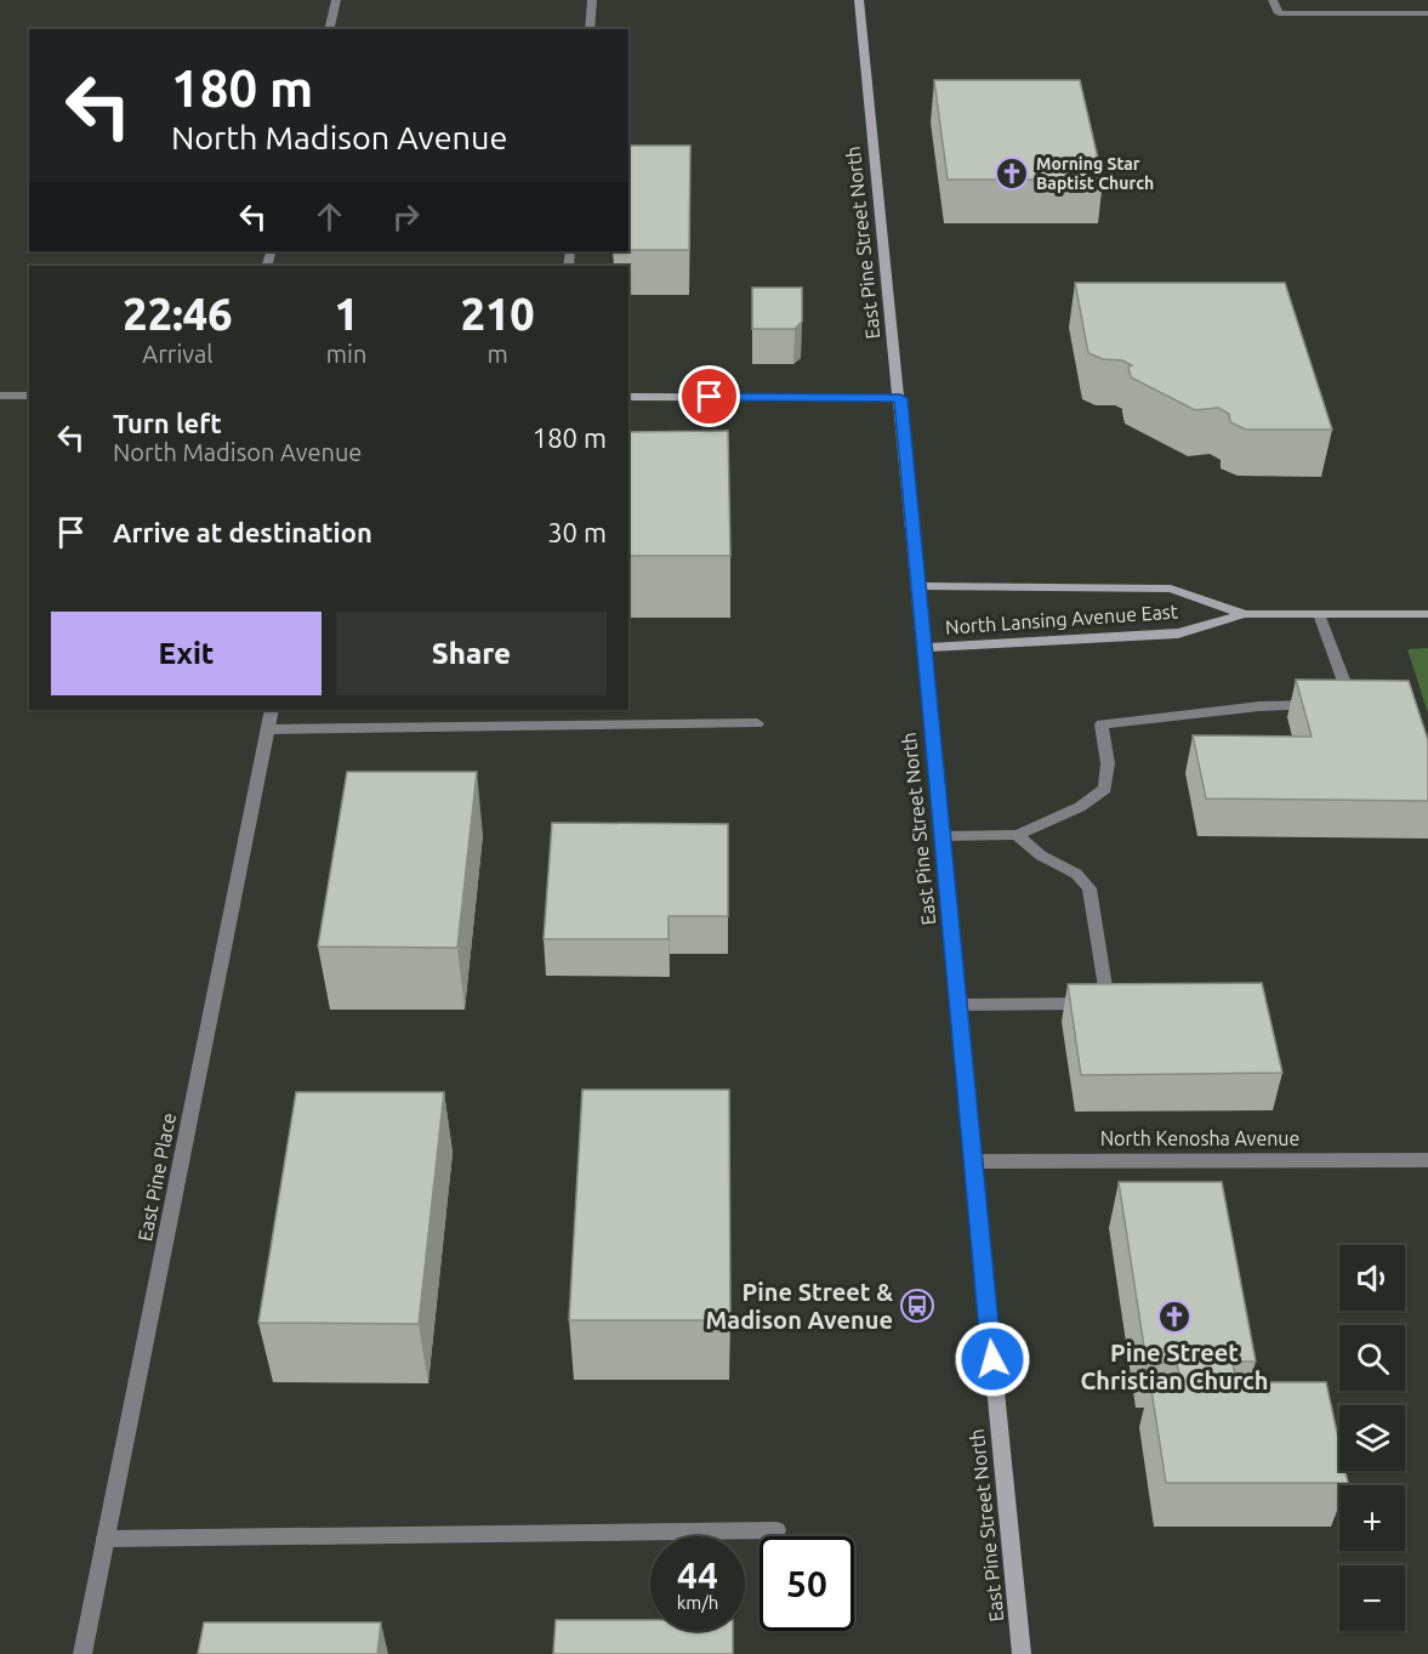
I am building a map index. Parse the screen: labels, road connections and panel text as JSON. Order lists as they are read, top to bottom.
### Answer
{
  "streets": {
    "main road": ["East Pine Street North", "North Lansing Avenue East"],
    "street": ["North Kenosha Avenue", "East Pine Place"]
  },
  "crossings": [
    ["East Pine Street North", "North Lansing Avenue East"],
    ["East Pine Street North", "North Kenosha Avenue"]
  ],
  "places": {
    "church": ["Morning Star Baptist Church", "Pine Street Christian Church"],
    "bus stop": ["Pine Street & Madison Avenue"]
  },
  "page": {
    "turn": ["180 m", "North Madison Avenue"],
    "eta": [
      "22:46",
      "Arrival",
      "1",
      "min",
      "210",
      "m"
    ],
    "list": [
      {
        "name": "Turn left",
        "note": "North Madison Avenue",
        "value": "180 m"
      },
      {
        "name": "Arrive at destination",
        "value": "30 m"
      }
    ],
    "buttons": ["Exit", "Share"],
    "map_buttons": ["+", "−"],
    "speed": "44 km/h",
    "limit": "50"
  }
}
